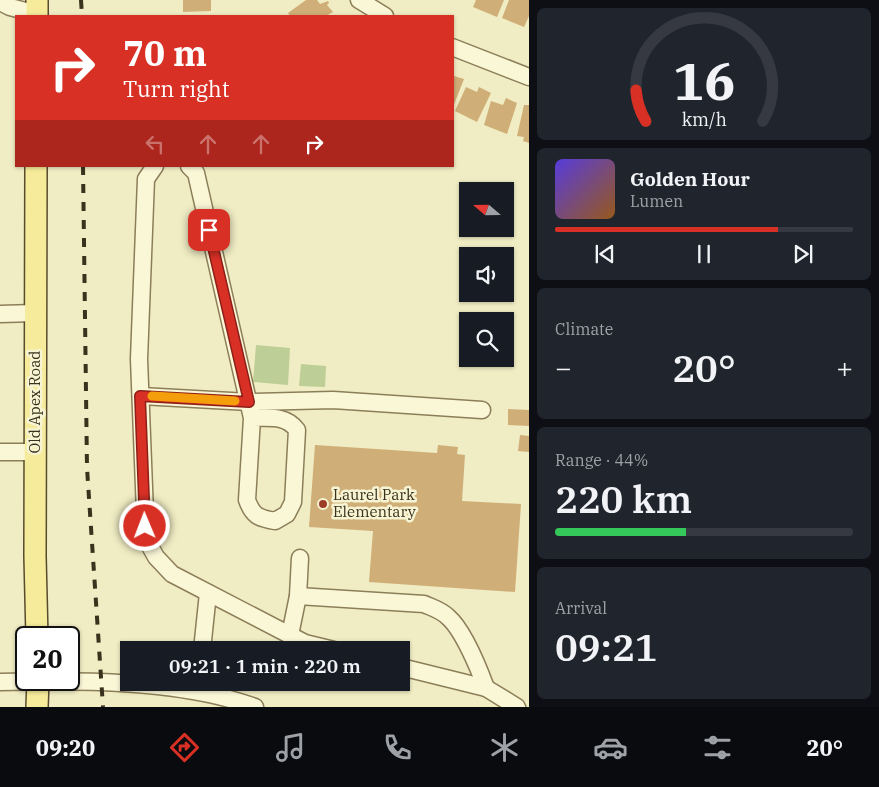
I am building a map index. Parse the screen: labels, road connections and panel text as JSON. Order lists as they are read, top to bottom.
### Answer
{
  "streets": {
    "main road": ["Old Apex Road"]
  },
  "places": ["Laurel Park Elementary"],
  "north": "left",
  "page": {
    "turn": ["70 m", "Turn right"],
    "song": ["Golden Hour", "Lumen"],
    "tile": [
      "Climate",
      ["Range · 44%", "220 km"],
      ["Arrival", "09:21"]
    ],
    "heat": ["−", "20°", "+"],
    "limit": "20",
    "trip": "09:21 · 1 min · 220 m",
    "tabs": ["09:20", "20°"],
    "gauge": ["16", "km/h"]
  }
}
